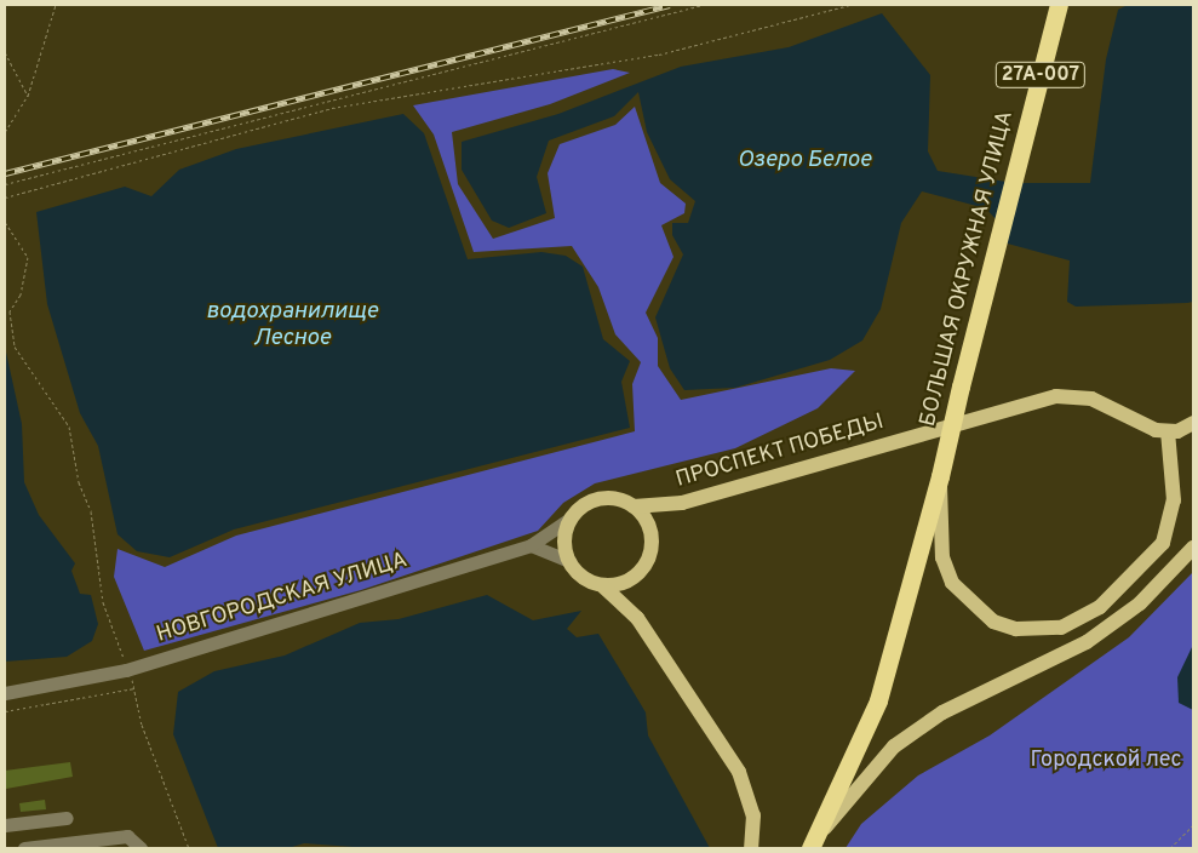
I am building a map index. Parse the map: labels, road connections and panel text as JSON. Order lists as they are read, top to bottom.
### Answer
{
  "streets": {
    "highway": ["27А-007", "БОЛЬШАЯ ОКРУЖНАЯ УЛИЦА"],
    "main road": ["ПРОСПЕКТ ПОБЕДЫ"],
    "street": ["НОВГОРОДСКАЯ УЛИЦА"]
  },
  "crossings": [
    ["ПРОСПЕКТ ПОБЕДЫ", "НОВГОРОДСКАЯ УЛИЦА"]
  ],
  "water": ["Озеро Белое", "водохранилище Лесное"],
  "parks": ["Городской лес"]
}
